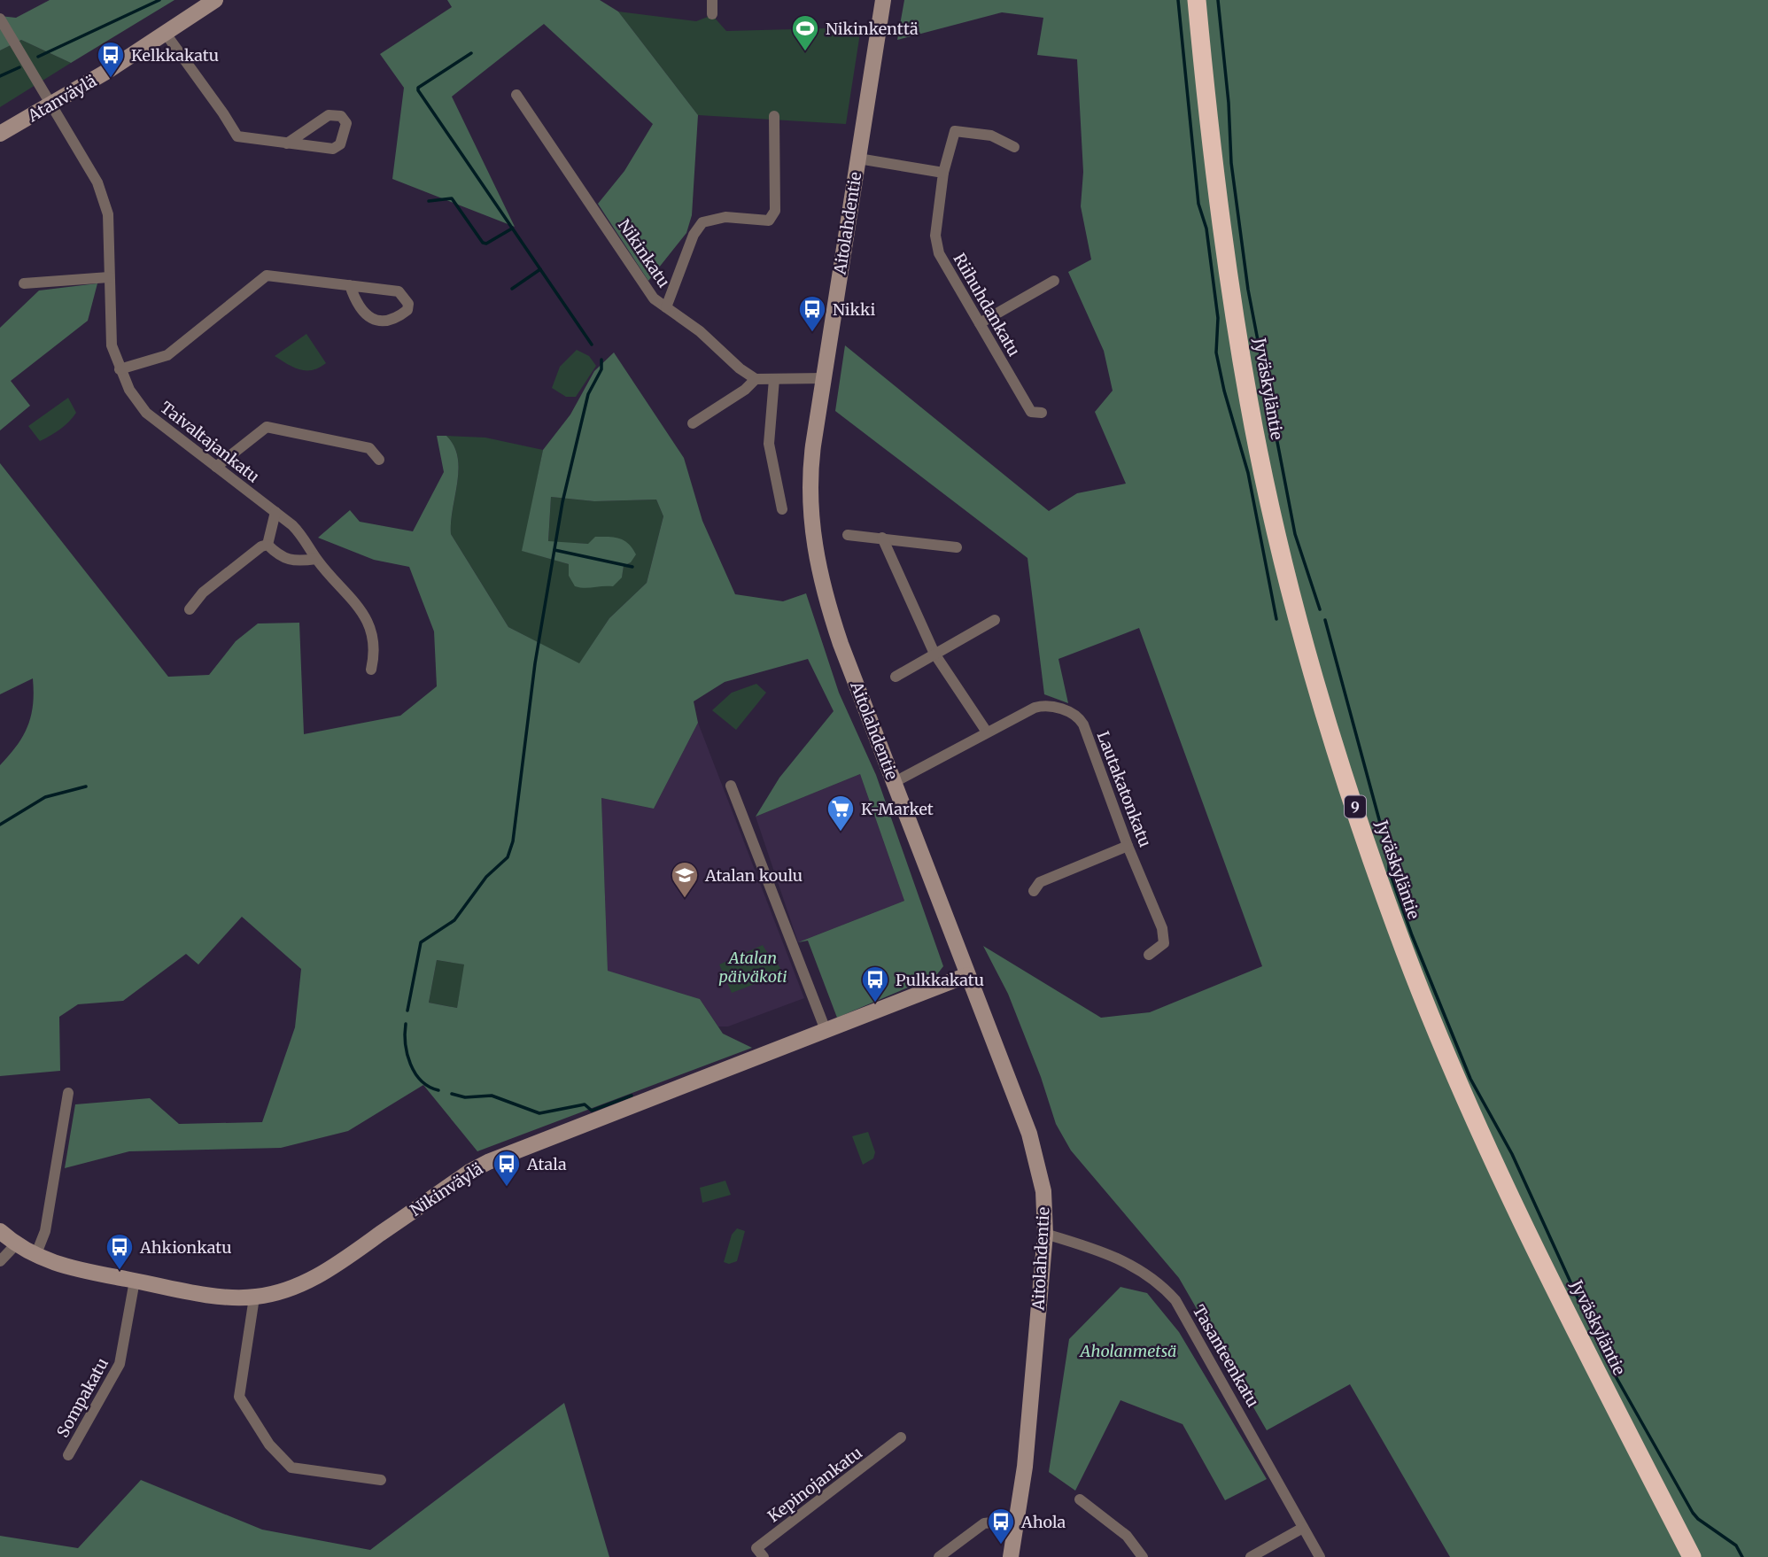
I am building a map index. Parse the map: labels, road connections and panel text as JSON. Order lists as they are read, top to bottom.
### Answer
{
  "streets": {
    "highway": ["Jyväskyläntie", "9"],
    "main road": ["Atanväylä", "Aitolahdentie", "Nikinväylä"],
    "street": [
      "Nikinkatu",
      "Riihuhdankatu",
      "Taivaltajankatu",
      "Lautakatonkatu",
      "Tasanteenkatu",
      "Sompakatu",
      "Kepinojankatu"
    ]
  },
  "crossings": [
    ["Atanväylä", "Taivaltajankatu"],
    ["Aitolahdentie", "Lautakatonkatu"],
    ["Aitolahdentie", "Nikinväylä"],
    ["Aitolahdentie", "Tasanteenkatu"],
    ["Nikinväylä", "Sompakatu"]
  ],
  "parks": ["Atalan päiväkoti", "Aholanmetsä"],
  "places": {
    "sports": ["Nikinkenttä"],
    "bus stop": [
      "Kelkkakatu",
      "Nikki",
      "Pulkkakatu",
      "Atala",
      "Ahkionkatu",
      "Ahola"
    ],
    "supermarket": ["K-Market"],
    "school or university": ["Atalan koulu"]
  }
}
